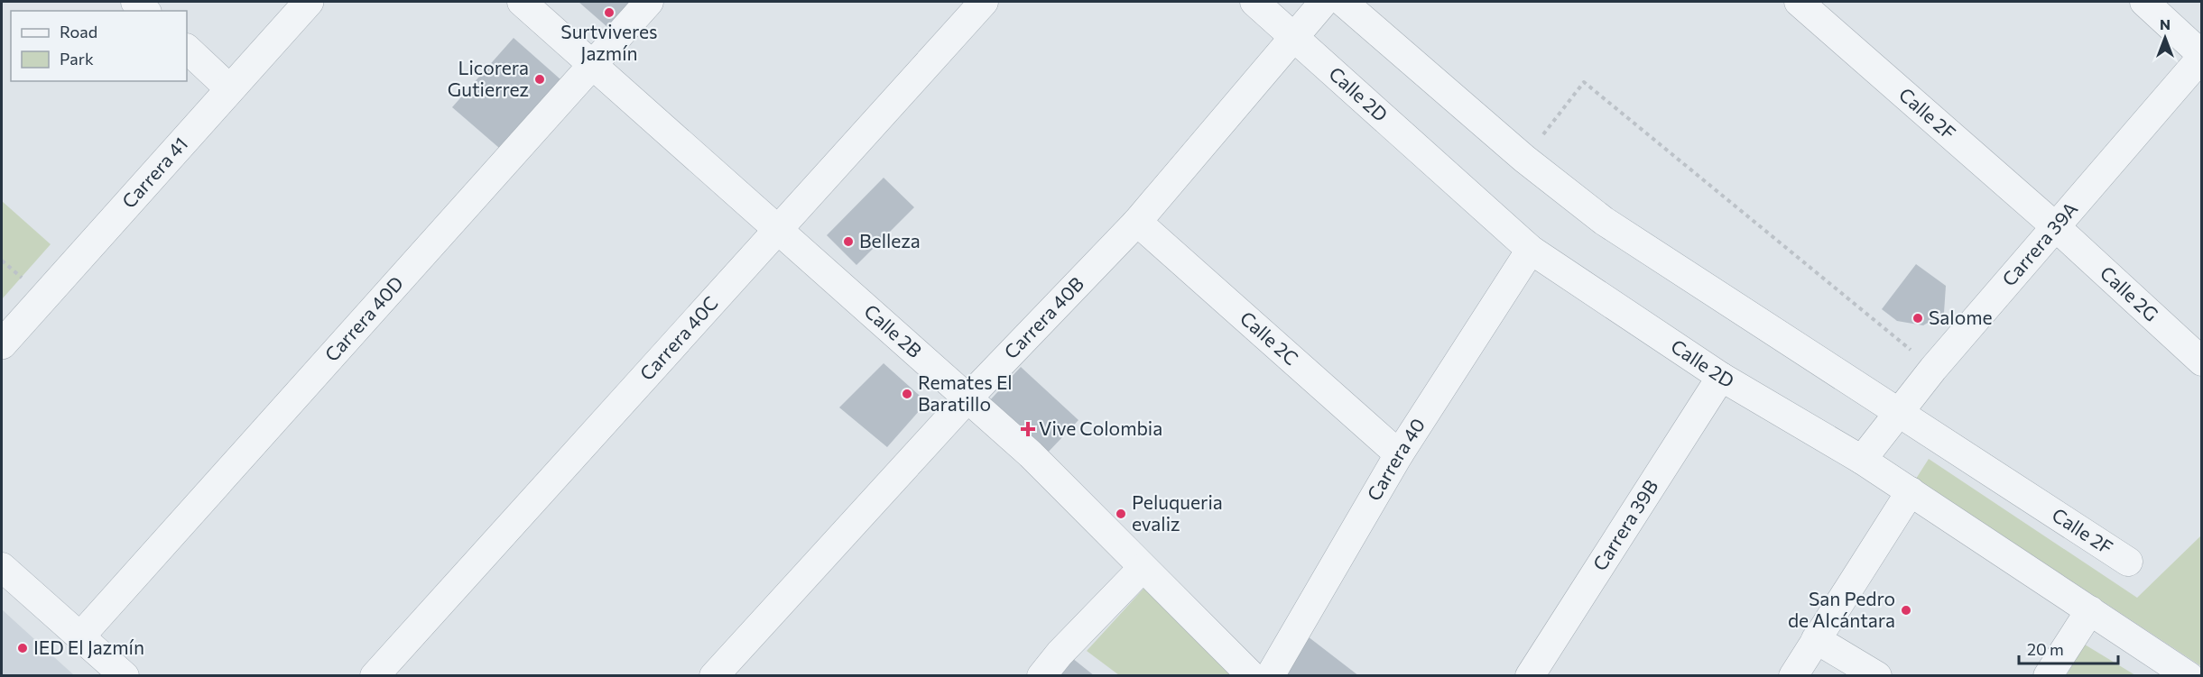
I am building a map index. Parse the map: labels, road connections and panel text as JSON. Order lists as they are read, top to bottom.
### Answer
{
  "streets": {
    "street": [
      "Calle 2D",
      "Calle 2F",
      "Carrera 41",
      "Carrera 39A",
      "Calle 2G",
      "Carrera 40B",
      "Carrera 40D",
      "Calle 2B",
      "Calle 2C",
      "Carrera 40C",
      "Carrera 40",
      "Carrera 39B"
    ]
  },
  "crossings": [
    ["Calle 2D", "Carrera 39A"],
    ["Calle 2D", "Carrera 40B"],
    ["Calle 2D", "Carrera 40"],
    ["Calle 2D", "Carrera 39B"],
    ["Calle 2F", "Carrera 39A"],
    ["Calle 2F", "Calle 2G"],
    ["Carrera 39A", "Calle 2G"],
    ["Carrera 40B", "Calle 2B"],
    ["Carrera 40B", "Calle 2C"],
    ["Carrera 40D", "Calle 2B"],
    ["Calle 2B", "Carrera 40C"],
    ["Calle 2C", "Carrera 40"]
  ],
  "places": {
    "other": [
      "Surtviveres Jazmín",
      "Licorera Gutierrez",
      "Belleza",
      "Salome",
      "Remates El Baratillo",
      "Peluqueria evaliz",
      "San Pedro de Alcántara",
      "IED El Jazmín"
    ],
    "health": ["Vive Colombia"]
  },
  "legend": ["Road", "Park"],
  "scale_bar": "20 m",
  "north": "top"
}
